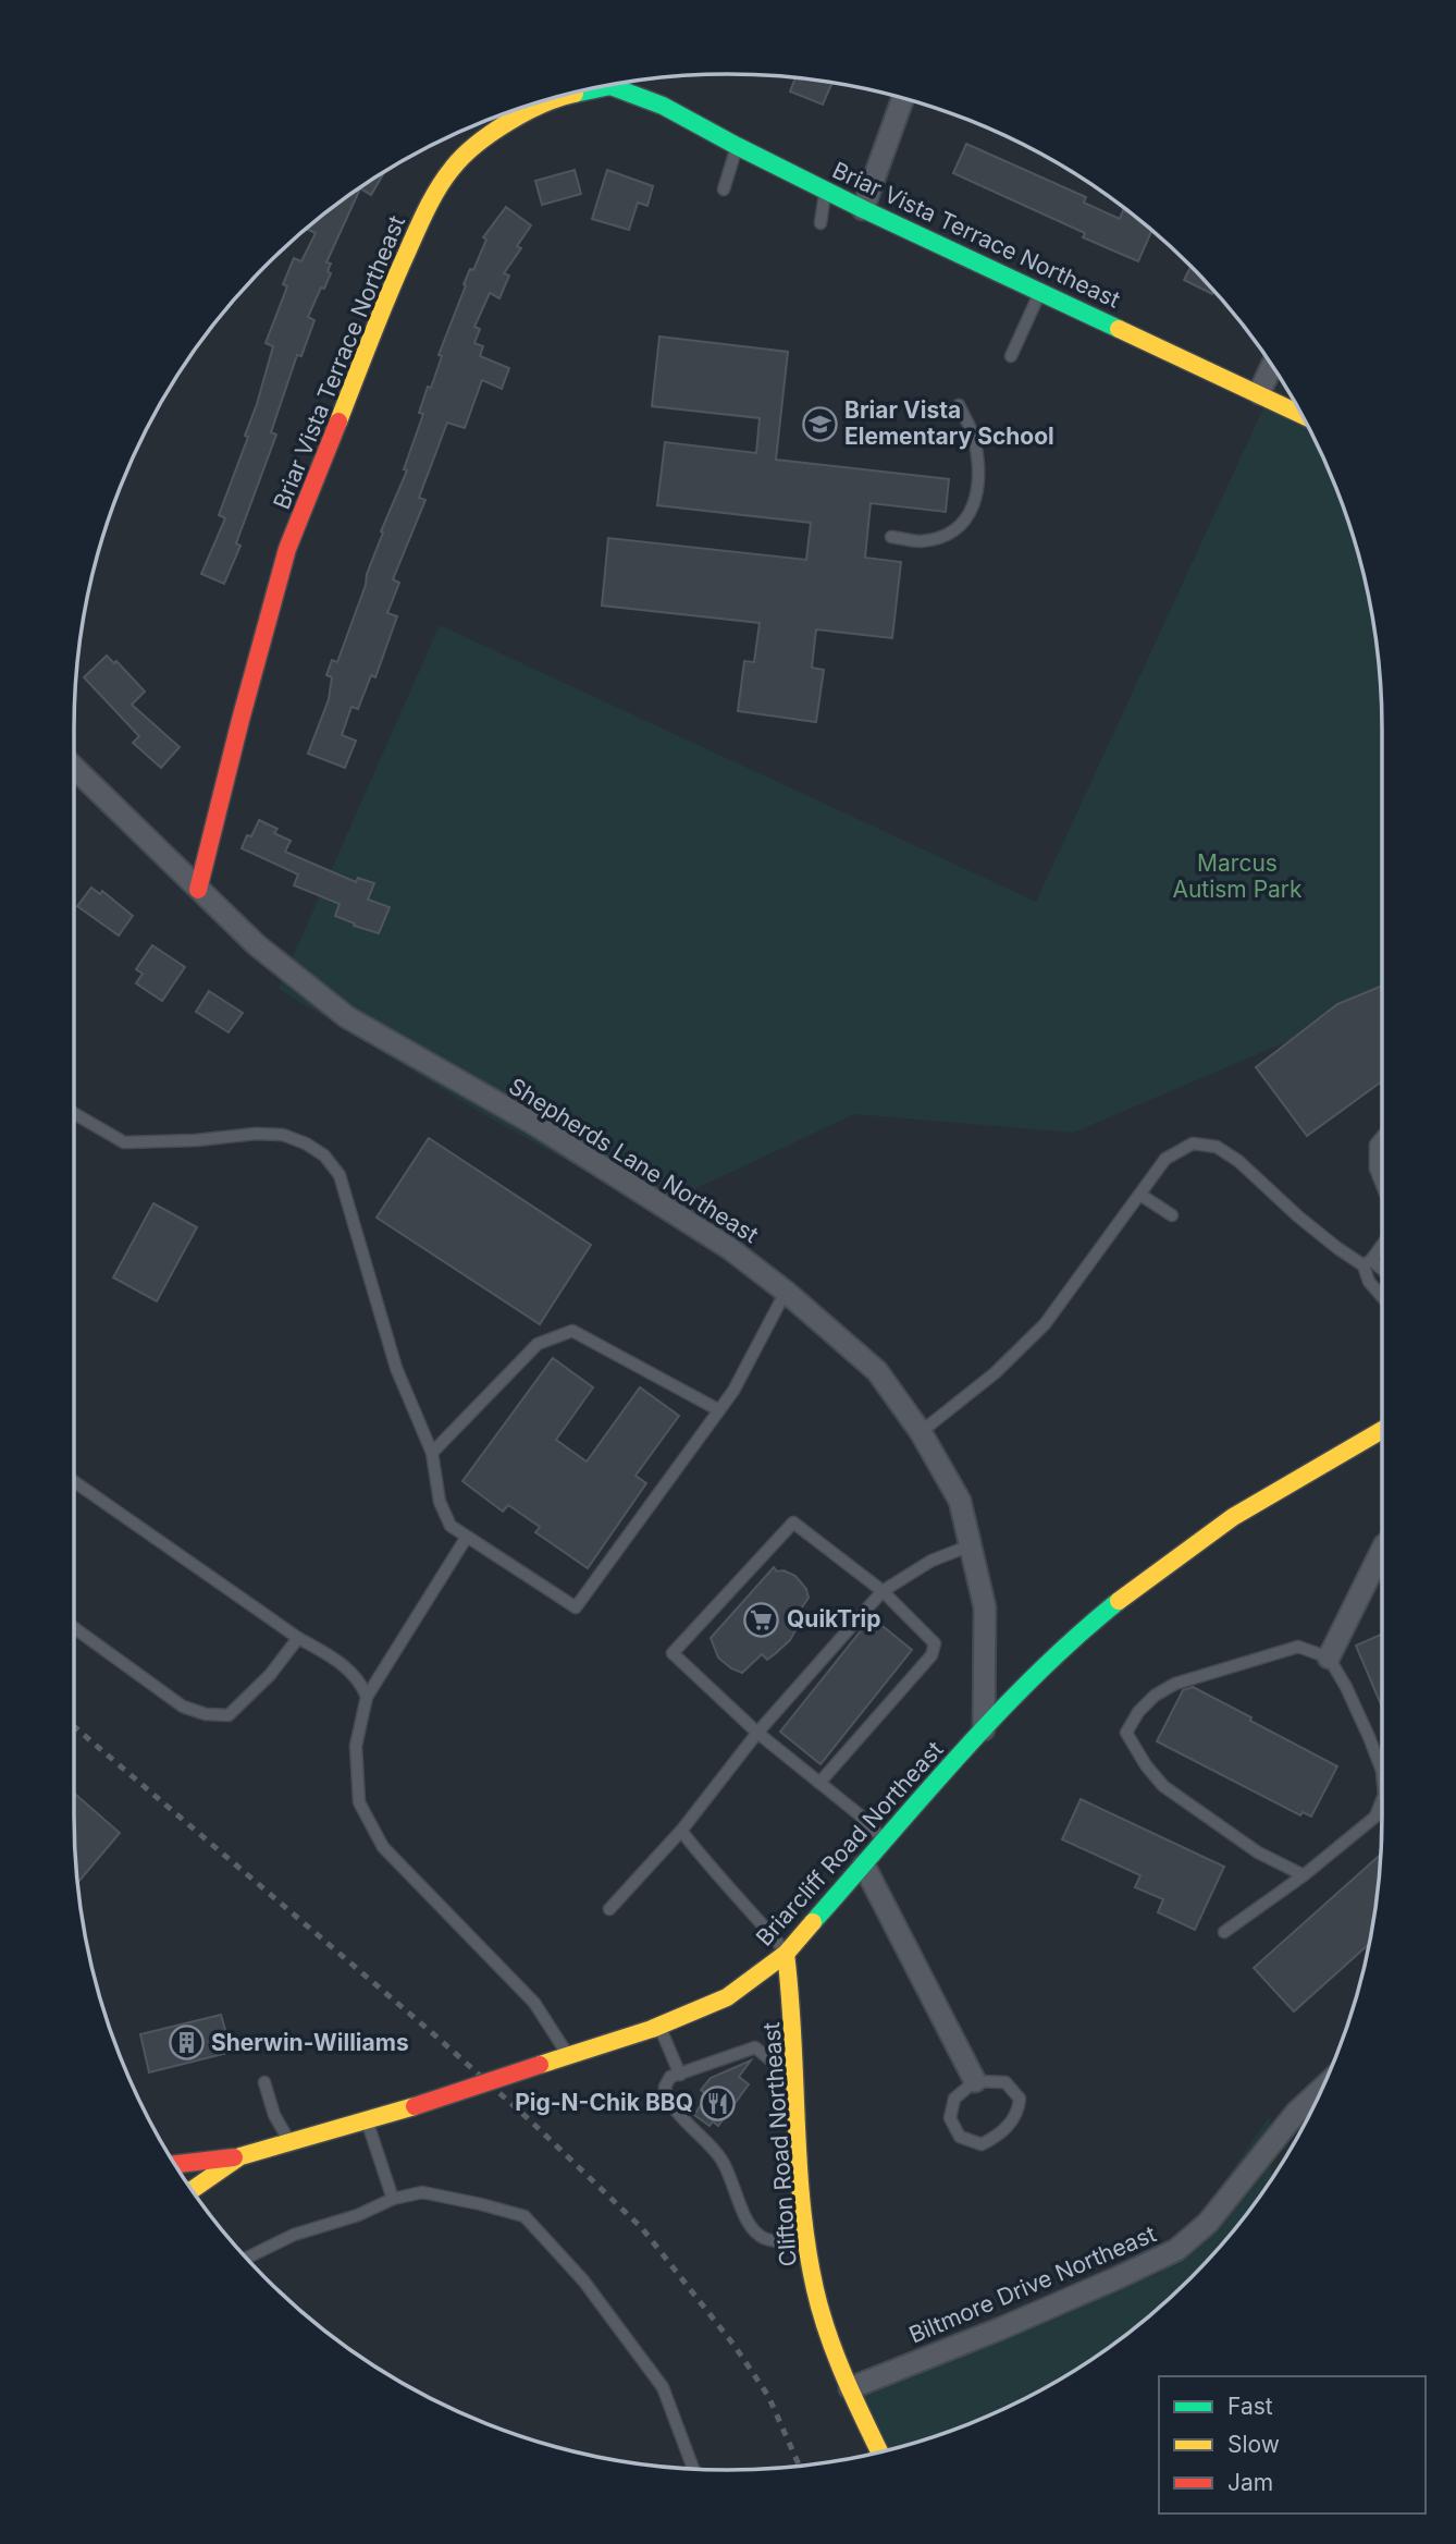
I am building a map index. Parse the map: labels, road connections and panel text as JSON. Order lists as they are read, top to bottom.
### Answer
{
  "streets": {
    "main road": ["Briar Vista Terrace Northeast", "Briarcliff Road Northeast", "Clifton Road Northeast"],
    "street": ["Shepherds Lane Northeast", "Biltmore Drive Northeast"]
  },
  "crossings": [
    ["Briar Vista Terrace Northeast", "Shepherds Lane Northeast"],
    ["Shepherds Lane Northeast", "Briarcliff Road Northeast"],
    ["Briarcliff Road Northeast", "Clifton Road Northeast"],
    ["Clifton Road Northeast", "Biltmore Drive Northeast"]
  ],
  "parks": ["Marcus Autism Park"],
  "places": {
    "school or university": ["Briar Vista Elementary School"],
    "supermarket": ["QuikTrip"],
    "building": ["Sherwin-Williams"],
    "restaurant": ["Pig-N-Chik BBQ"]
  },
  "legend": ["Fast", "Slow", "Jam"]
}
